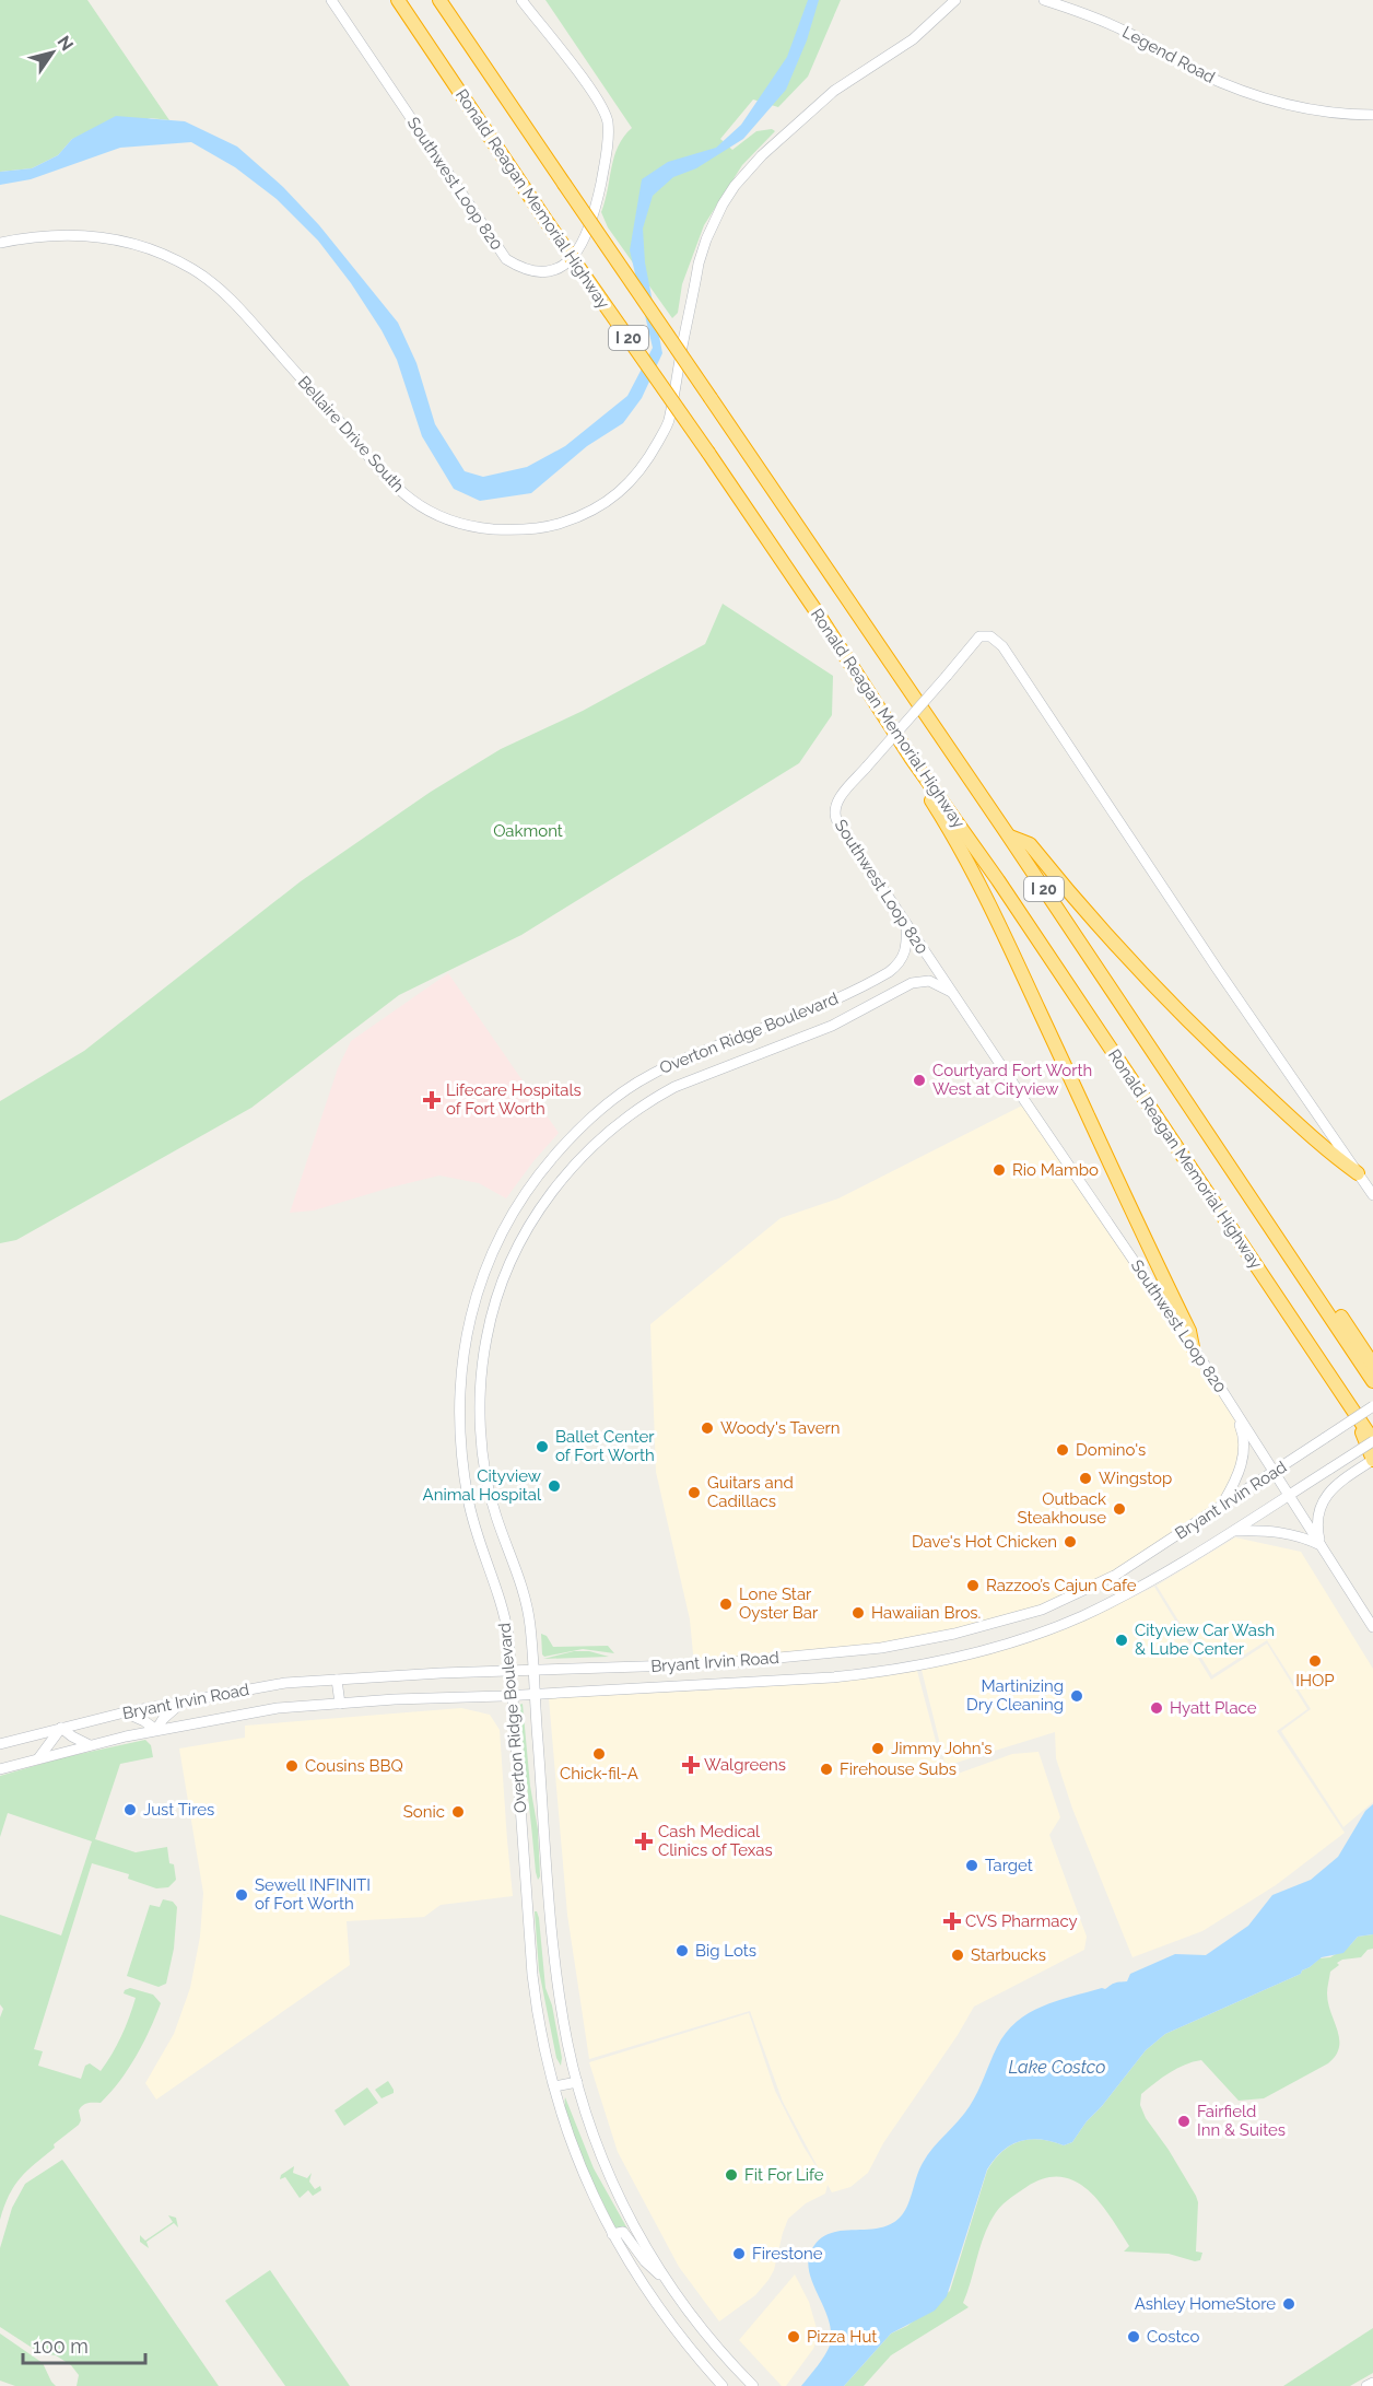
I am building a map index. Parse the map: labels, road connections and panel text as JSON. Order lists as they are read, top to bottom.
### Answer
{
  "streets": {
    "highway": ["Ronald Reagan Memorial Highway", "I 20"],
    "street": [
      "Legend Road",
      "Southwest Loop 820",
      "Bellaire Drive South",
      "Overton Ridge Boulevard",
      "Bryant Irvin Road"
    ]
  },
  "crossings": [
    ["Southwest Loop 820", "Overton Ridge Boulevard"],
    ["Southwest Loop 820", "Bryant Irvin Road"],
    ["Ronald Reagan Memorial Highway", "Bryant Irvin Road"],
    ["Overton Ridge Boulevard", "Bryant Irvin Road"]
  ],
  "water": ["Lake Costco"],
  "parks": ["Oakmont"],
  "places": {
    "other": [
      "Courtyard Fort Worth West at Cityview",
      "Rio Mambo",
      "Woody's Tavern",
      "Ballet Center of Fort Worth",
      "Domino's",
      "Wingstop",
      "Cityview Animal Hospital",
      "Guitars and Cadillacs",
      "Outback Steakhouse",
      "Dave's Hot Chicken",
      "Razzoo’s Cajun Cafe",
      "Lone Star Oyster Bar",
      "Hawaiian Bros.",
      "Cityview Car Wash & Lube Center",
      "IHOP",
      "Martinizing Dry Cleaning",
      "Hyatt Place",
      "Jimmy John's",
      "Chick-fil-A",
      "Cousins BBQ",
      "Firehouse Subs",
      "Just Tires",
      "Sonic",
      "Target",
      "Sewell INFINITI of Fort Worth",
      "Big Lots",
      "Starbucks",
      "Fairfield Inn & Suites",
      "Fit For Life",
      "Firestone",
      "Ashley HomeStore",
      "Pizza Hut",
      "Costco"
    ],
    "health": [
      "Lifecare Hospitals of Fort Worth",
      "Walgreens",
      "Cash Medical Clinics of Texas",
      "CVS Pharmacy"
    ]
  },
  "scale_bar": "100 m",
  "north": "top right"
}
